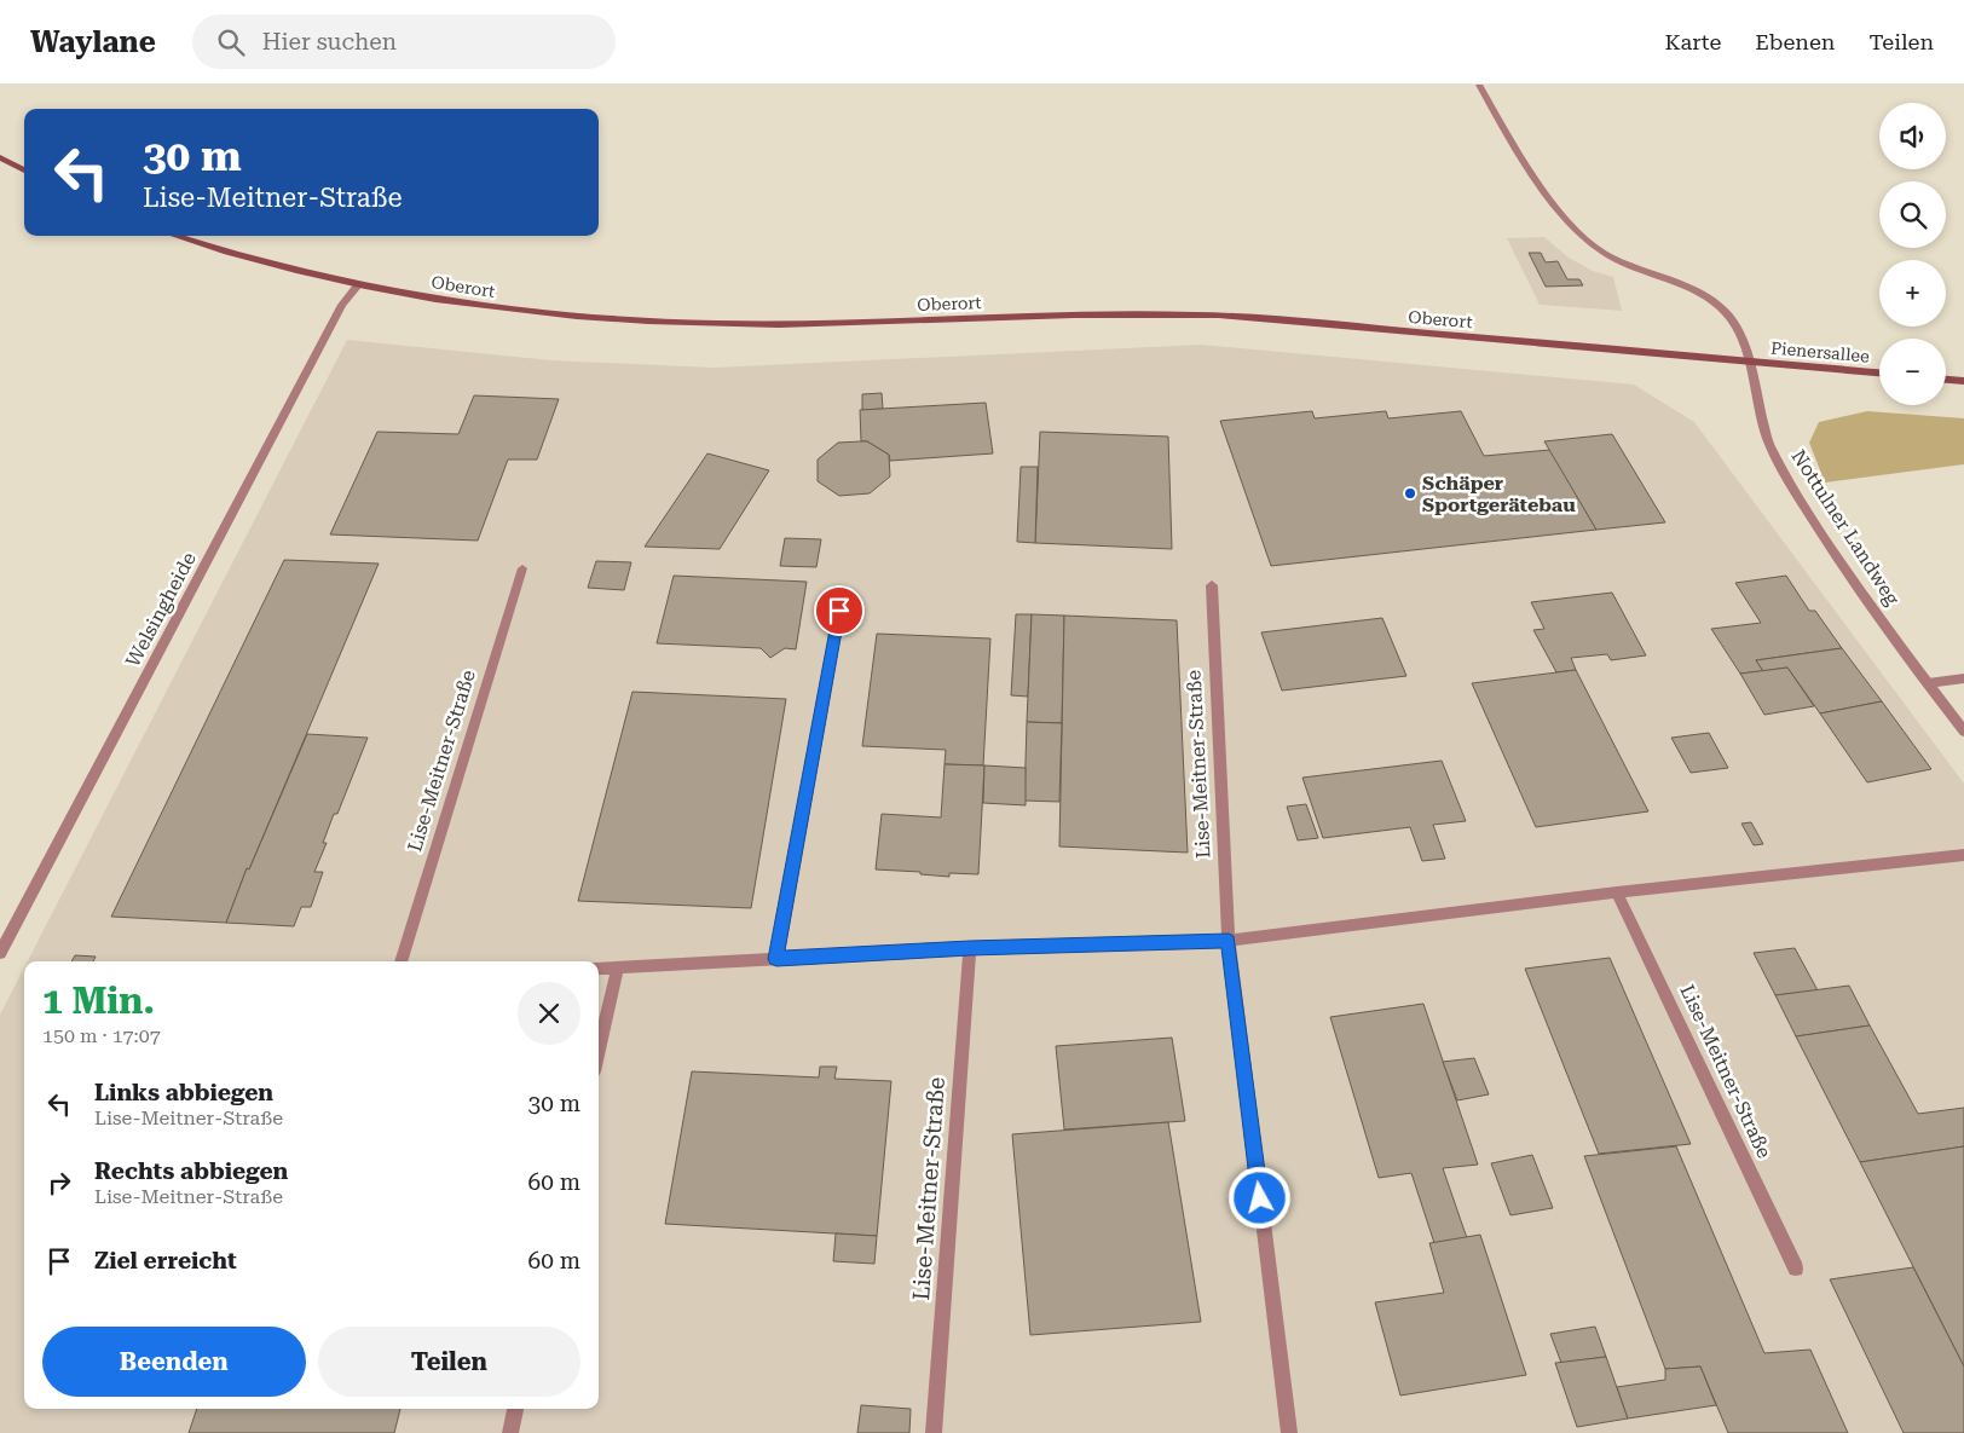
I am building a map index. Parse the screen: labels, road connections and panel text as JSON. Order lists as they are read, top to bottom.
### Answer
{
  "streets": {
    "main road": ["Oberort", "Pienersallee"],
    "street": ["Nottulner Landweg", "Welsingheide", "Lise-Meitner-Straße"]
  },
  "crossings": [
    ["Oberort", "Pienersallee"],
    ["Oberort", "Nottulner Landweg"],
    ["Oberort", "Welsingheide"],
    ["Pienersallee", "Nottulner Landweg"]
  ],
  "places": ["Schäper Sportgerätebau"],
  "page": {
    "header": "Waylane",
    "search": "Hier suchen",
    "nav": ["Karte", "Ebenen", "Teilen"],
    "map_buttons": ["+", "−"],
    "turn": ["30 m", "Lise-Meitner-Straße"],
    "heading": ["1 Min.", "150 m · 17:07"],
    "list": [
      {
        "name": "Links abbiegen",
        "note": "Lise-Meitner-Straße",
        "value": "30 m"
      },
      {
        "name": "Rechts abbiegen",
        "note": "Lise-Meitner-Straße",
        "value": "60 m"
      },
      {
        "name": "Ziel erreicht",
        "value": "60 m"
      }
    ],
    "buttons": ["Beenden", "Teilen"]
  }
}
